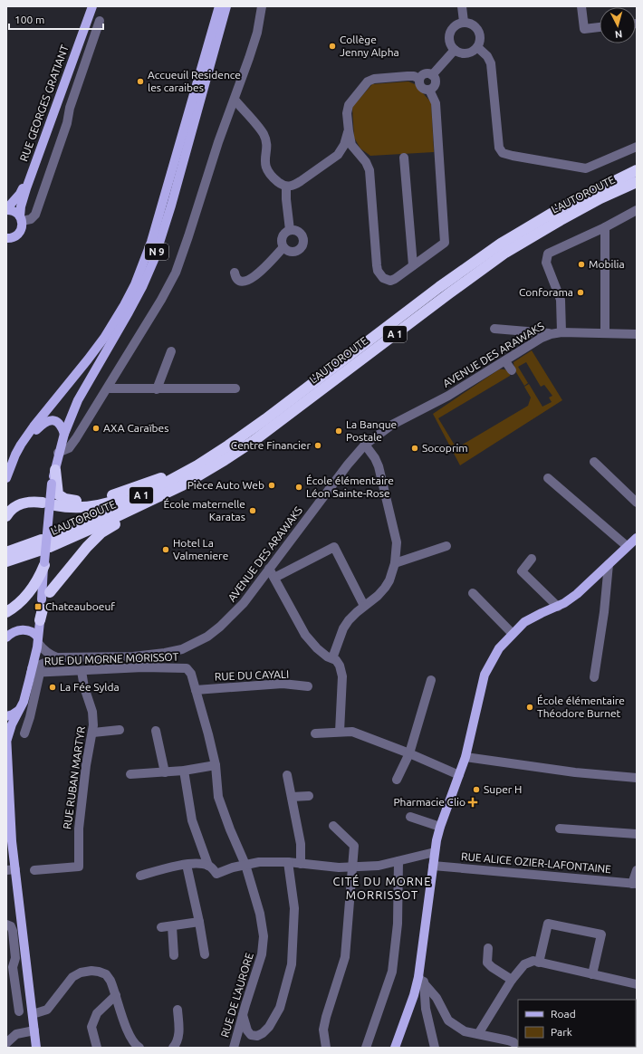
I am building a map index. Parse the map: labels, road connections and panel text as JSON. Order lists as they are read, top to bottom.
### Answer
{
  "streets": {
    "highway": ["L'AUTOROUTE", "A 1"],
    "main road": ["RUE GEORGES GRATIANT", "N 9"],
    "street": [
      "AVENUE DES ARAWAKS",
      "RUE DU MORNE MORISSOT",
      "RUE DU CAYALI",
      "RUE RUBAN MARTYR",
      "RUE ALICE OZIER-LAFONTAINE",
      "RUE DE L'AURORE"
    ]
  },
  "crossings": [
    ["AVENUE DES ARAWAKS", "RUE DU MORNE MORISSOT"],
    ["RUE DU MORNE MORISSOT", "RUE DU CAYALI"],
    ["RUE DU MORNE MORISSOT", "RUE RUBAN MARTYR"],
    ["RUE DU MORNE MORISSOT", "RUE DE L'AURORE"]
  ],
  "districts": ["CITÉ DU MORNE MORRISSOT"],
  "places": {
    "other": [
      "Collège Jenny Alpha",
      "Accueuil Residence les caraibes",
      "Mobilia",
      "Conforama",
      "AXA Caraïbes",
      "La Banque Postale",
      "Centre Financier",
      "Socoprim",
      "Pièce Auto Web",
      "École élémentaire Léon Sainte-Rose",
      "École maternelle Karatas",
      "Hotel La Valmeniere",
      "La Fée Sylda",
      "École élémentaire Théodore Burnet",
      "Super H"
    ],
    "transit": ["Chateauboeuf"],
    "health": ["Pharmacie Clio"]
  },
  "legend": ["Road", "Park"],
  "scale_bar": "100 m",
  "north": "bottom"
}
